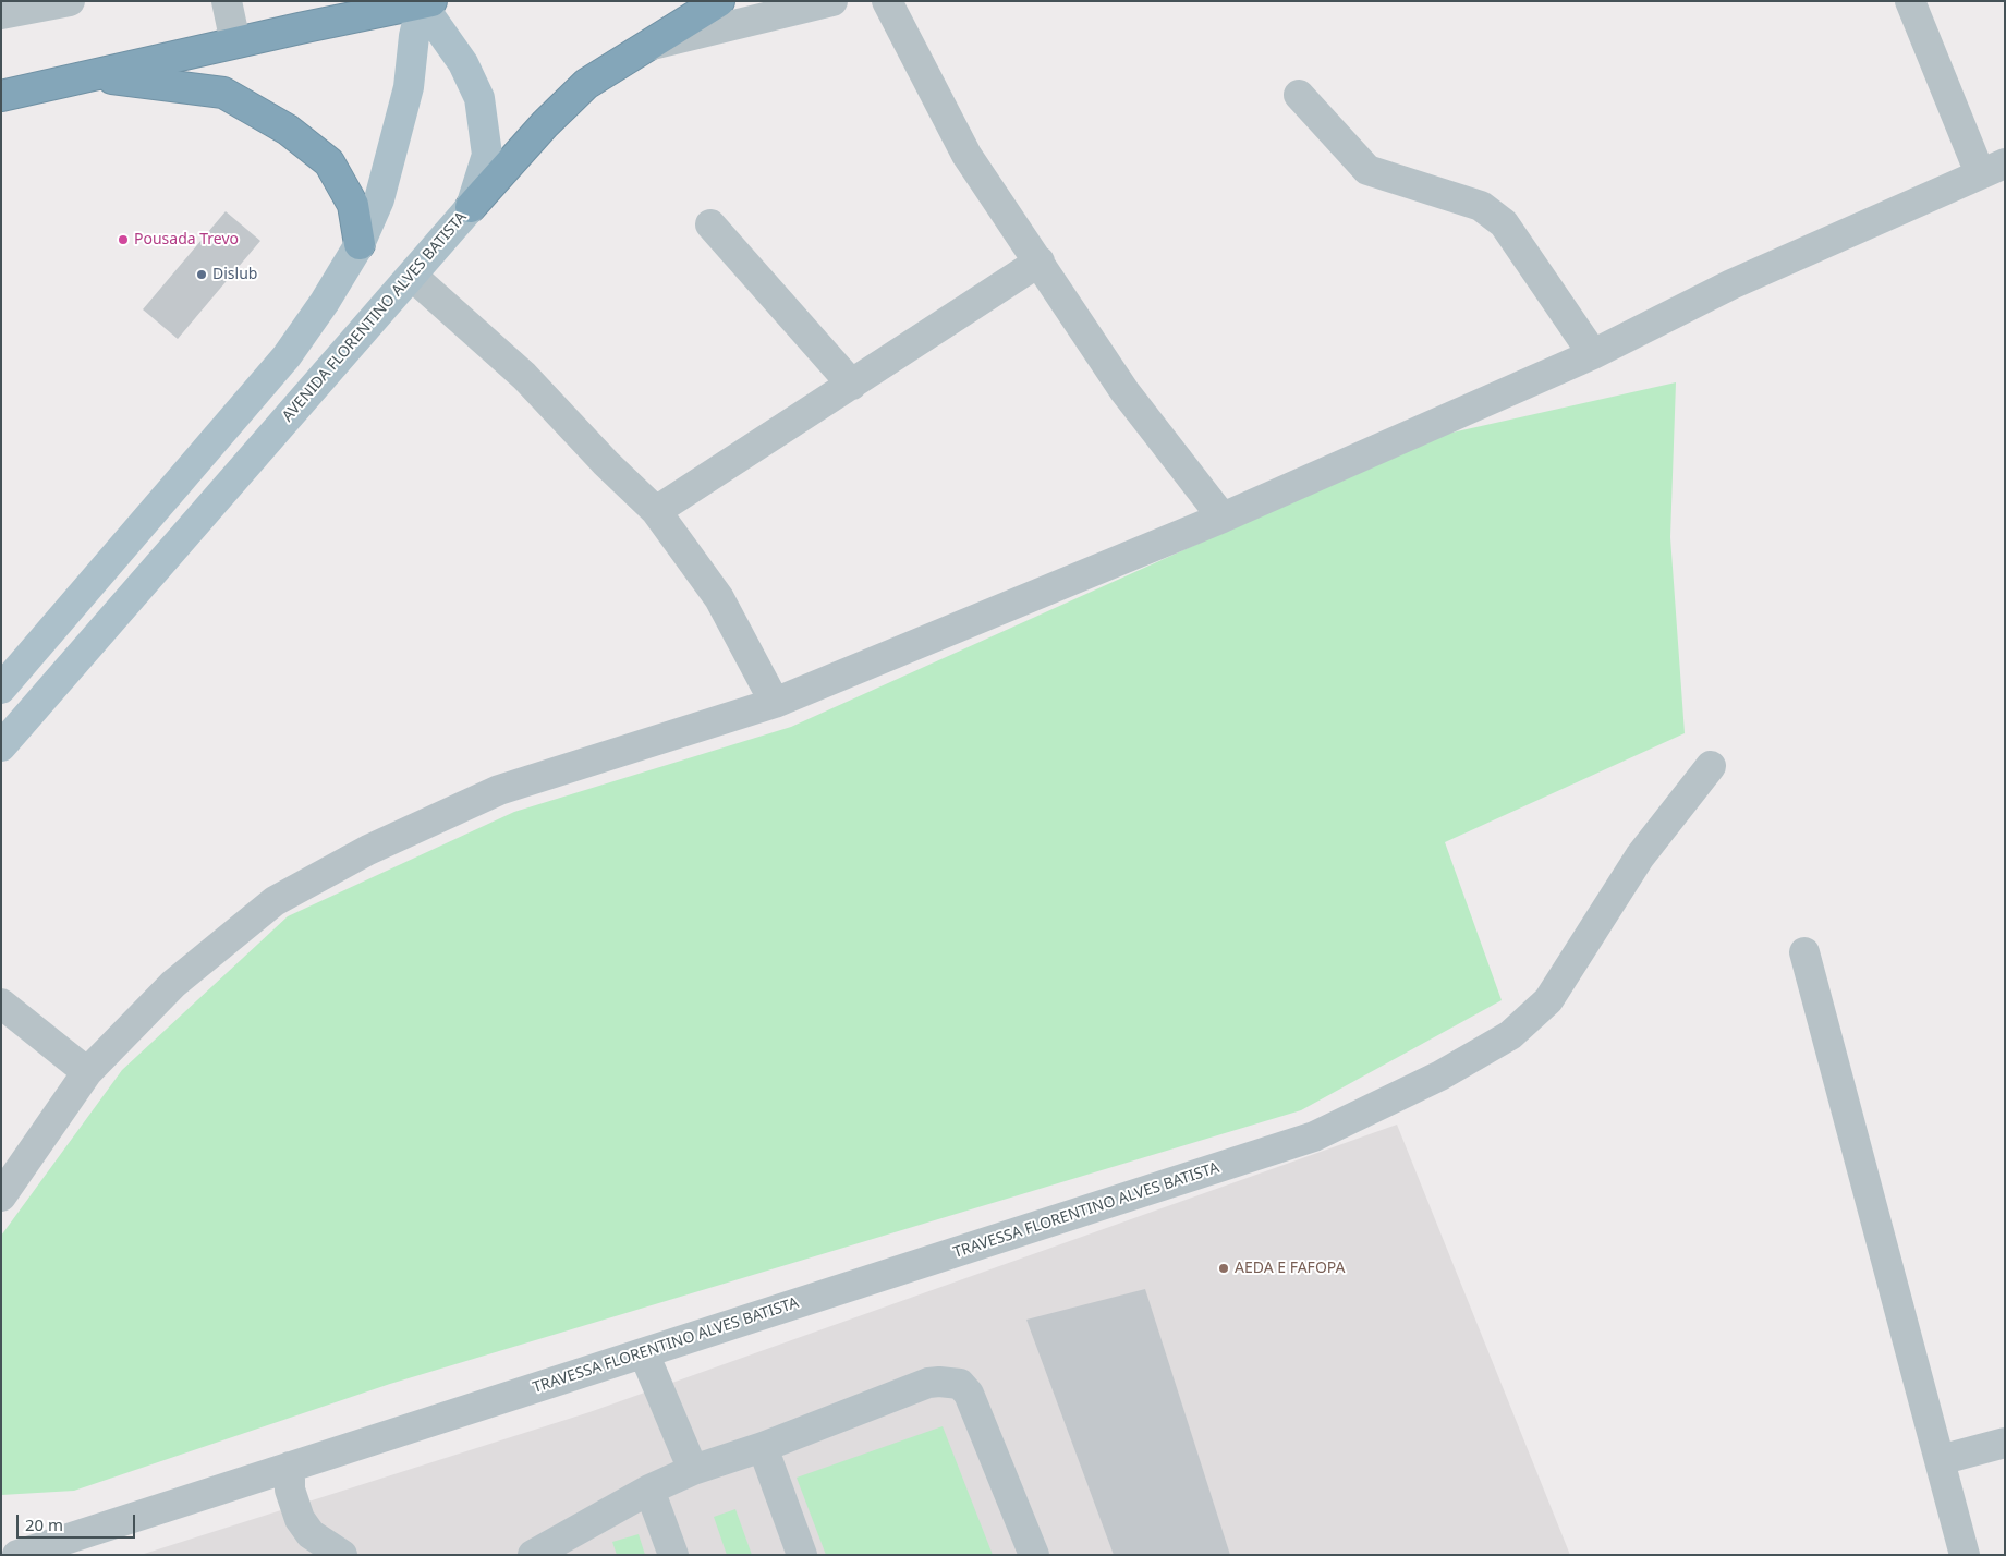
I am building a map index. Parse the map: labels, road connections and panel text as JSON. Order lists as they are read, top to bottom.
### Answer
{
  "streets": {
    "main road": ["AVENIDA FLORENTINO ALVES BATISTA"],
    "street": ["TRAVESSA FLORENTINO ALVES BATISTA"]
  },
  "places": ["Pousada Trevo", "Dislub", "AEDA E FAFOPA"],
  "scale_bar": "20 m"
}
